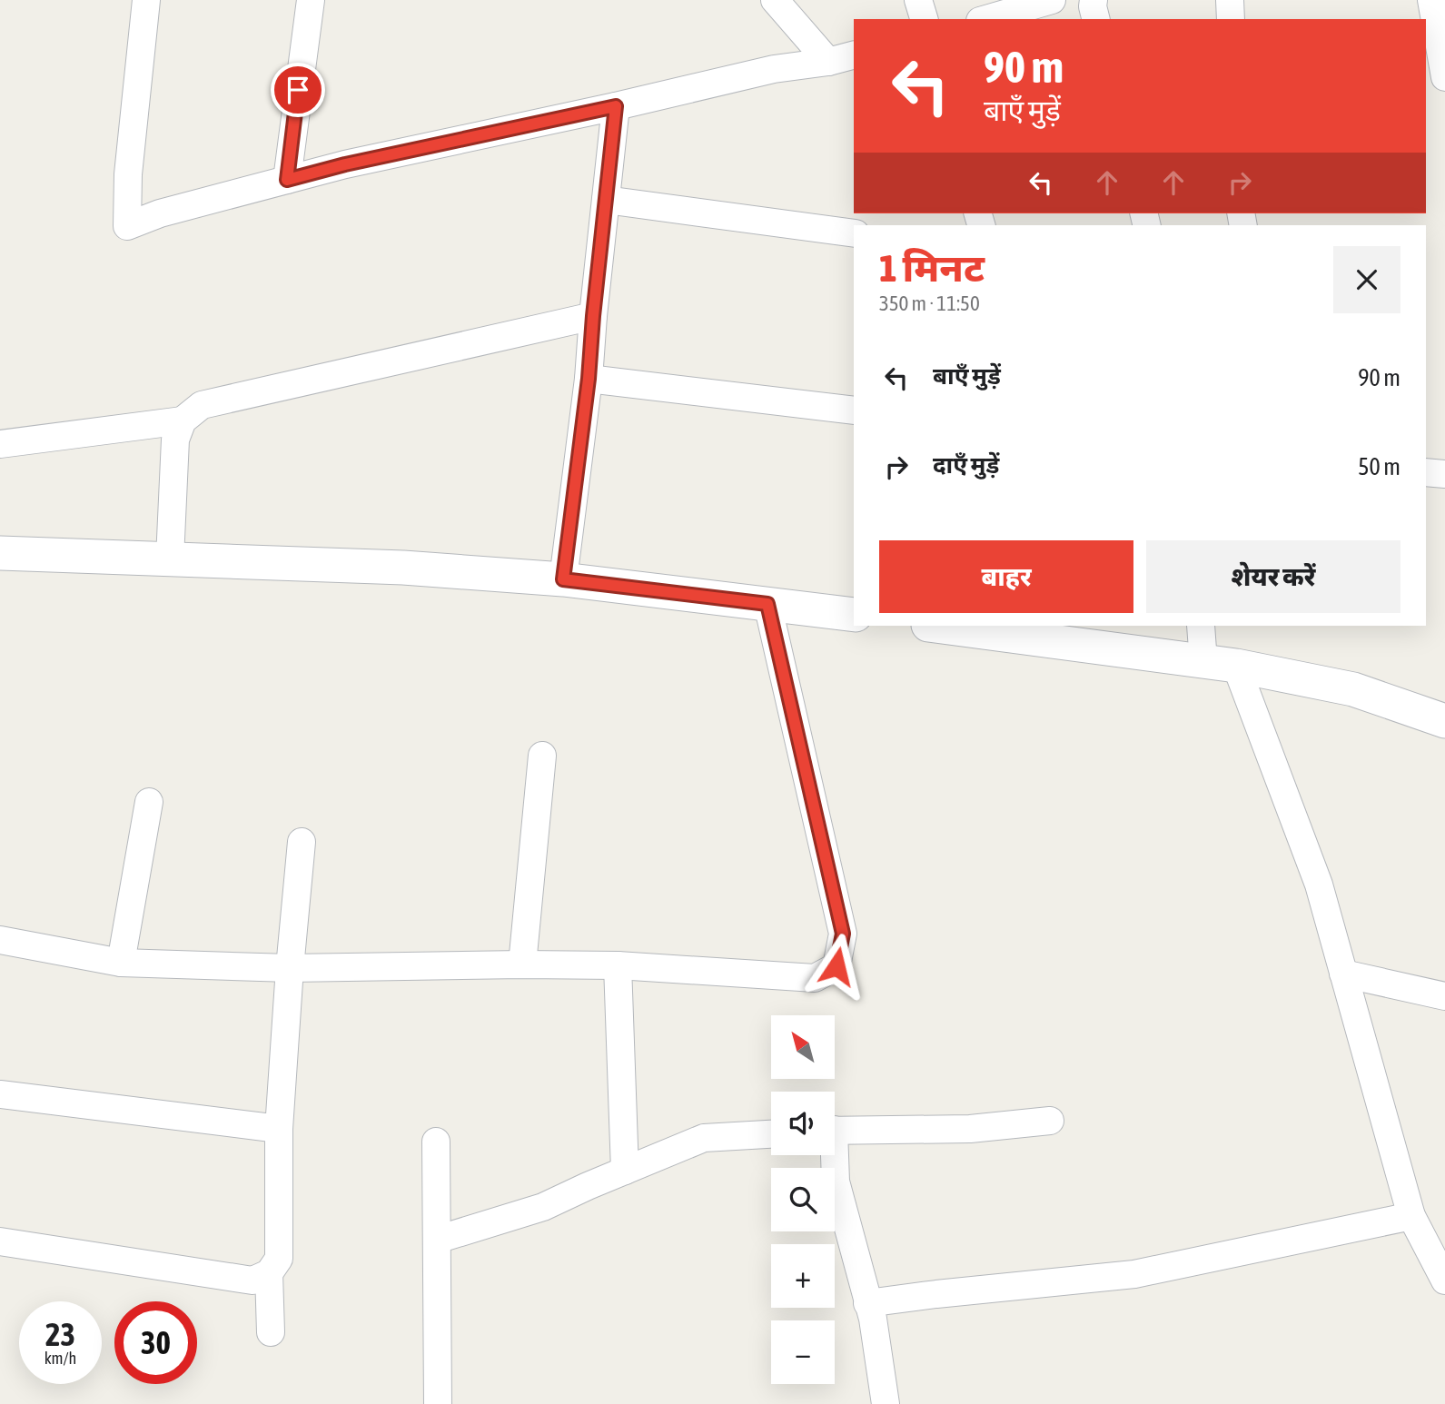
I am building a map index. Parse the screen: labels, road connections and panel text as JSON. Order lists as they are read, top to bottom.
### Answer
{
  "north": "top left",
  "page": {
    "turn": ["90 m", "बाएँ मुड़ें"],
    "heading": ["1 मिनट", "350 m · 11:50"],
    "list": [
      {
        "name": "बाएँ मुड़ें",
        "value": "90 m"
      },
      {
        "name": "दाएँ मुड़ें",
        "value": "50 m"
      }
    ],
    "buttons": ["बाहर", "शेयर करें"],
    "map_buttons": ["+", "−"],
    "speed": "23 km/h",
    "limit": "30"
  }
}
